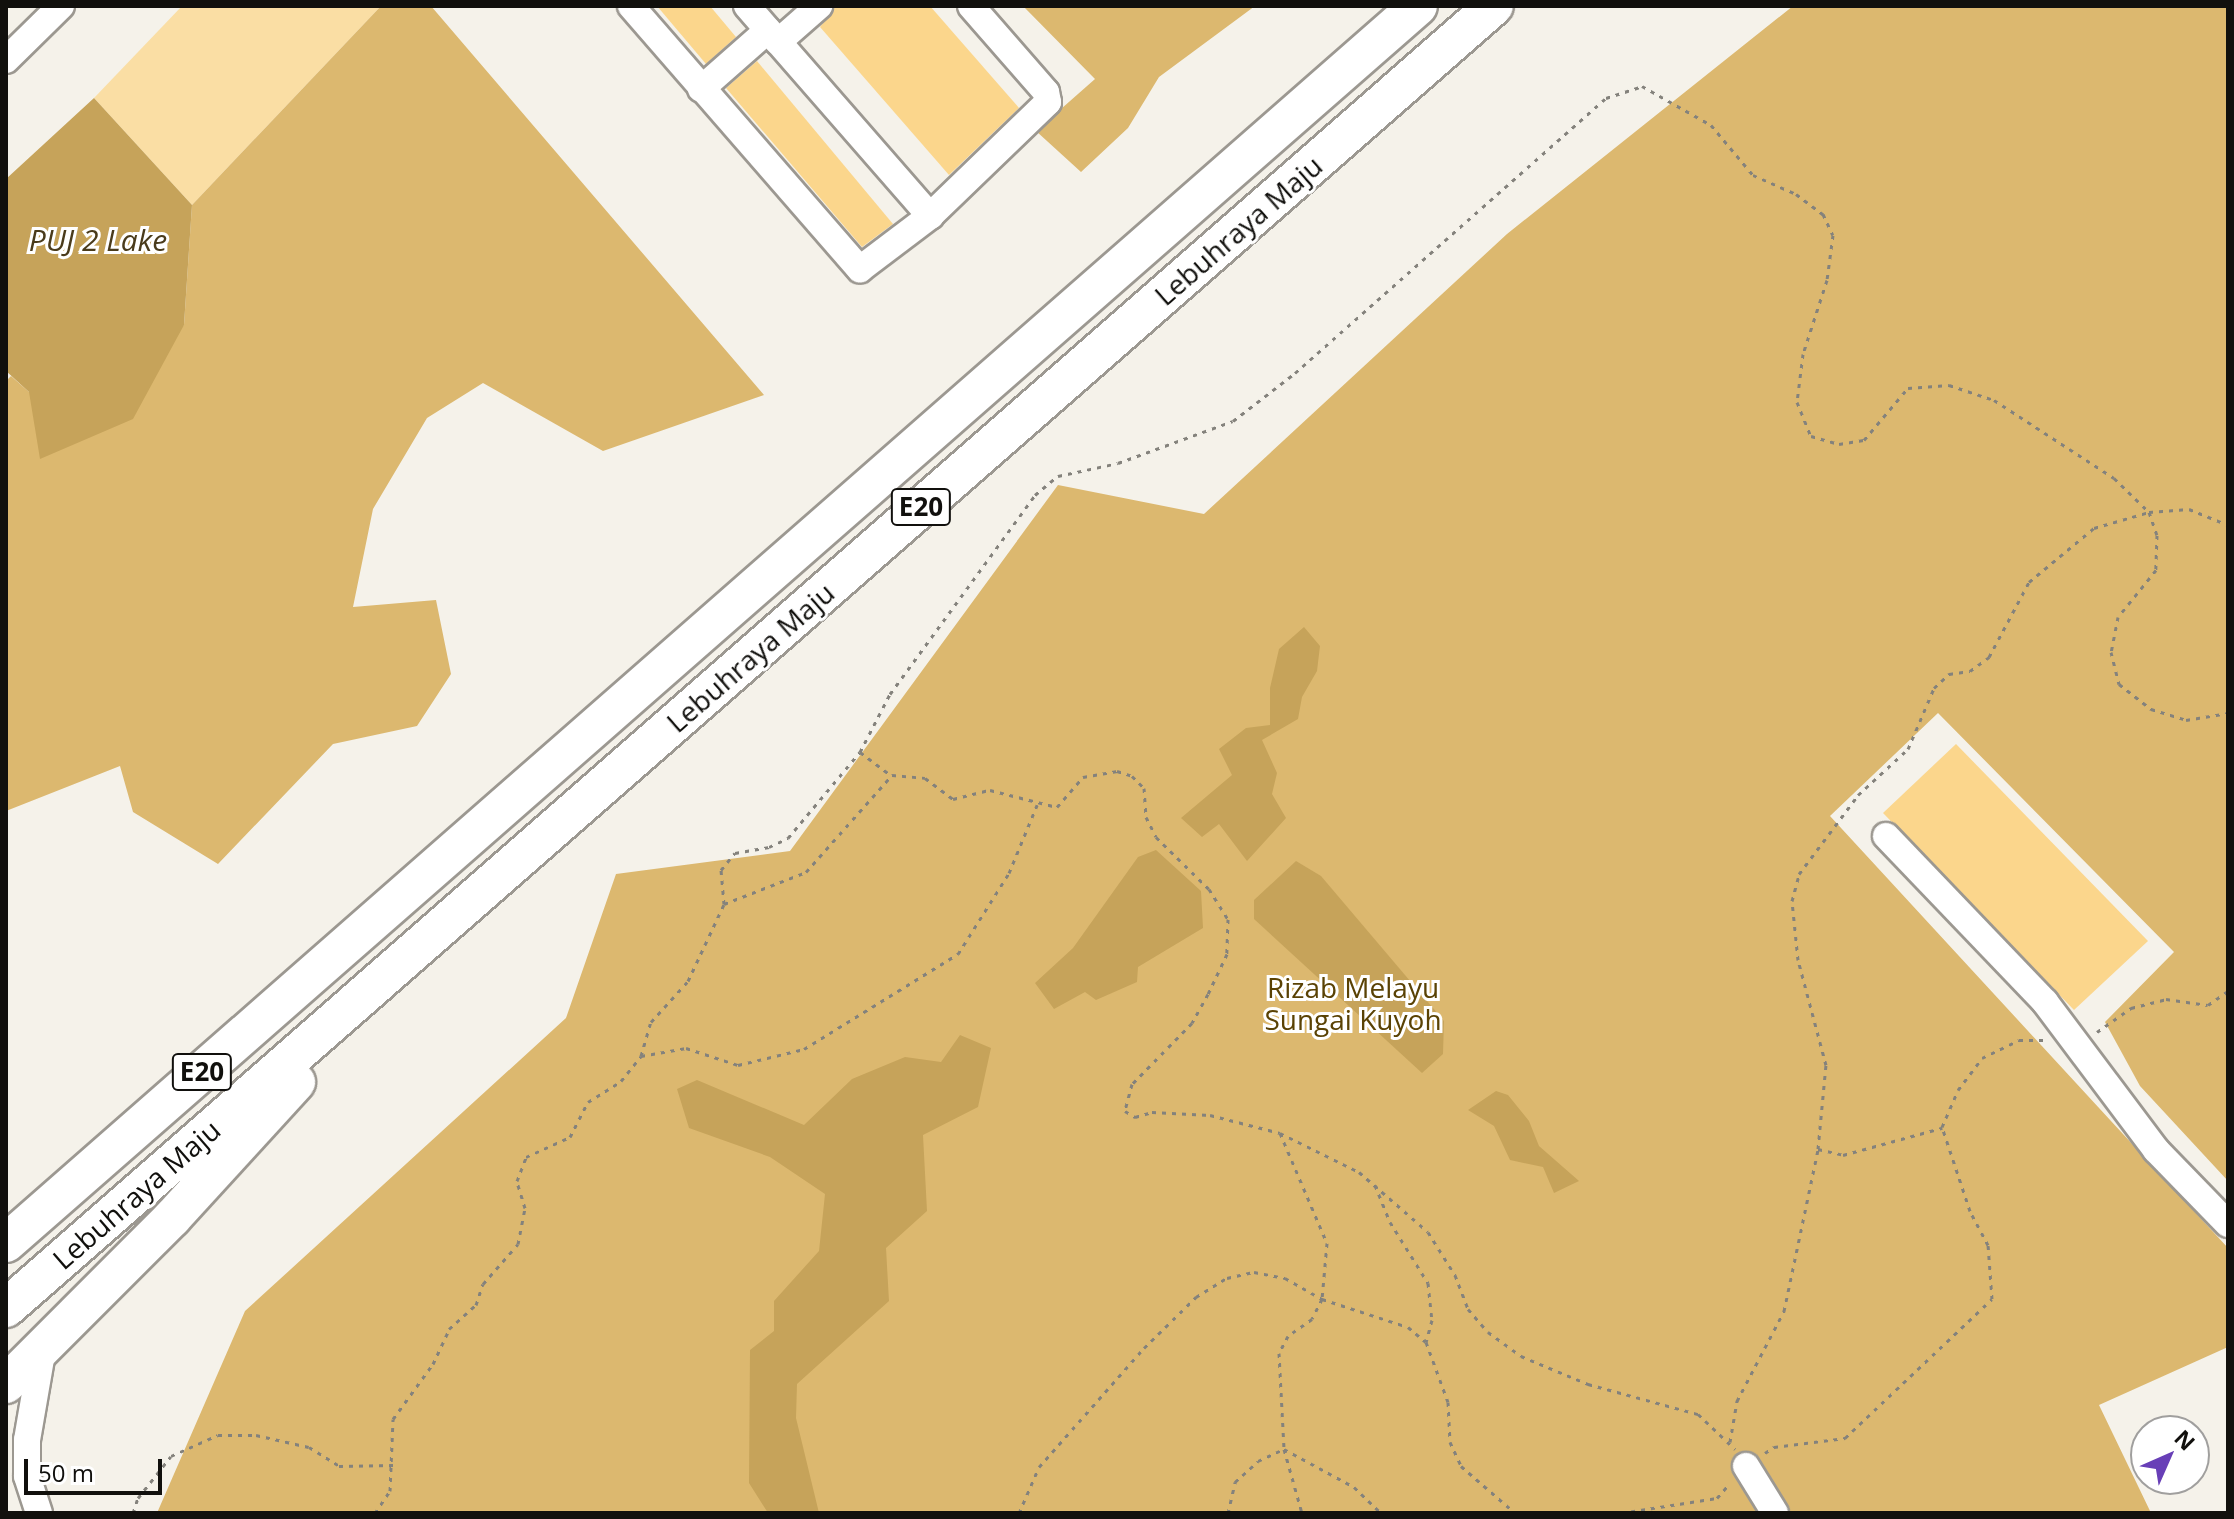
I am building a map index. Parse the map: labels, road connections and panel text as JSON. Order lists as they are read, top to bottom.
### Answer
{
  "streets": {
    "highway": ["Lebuhraya Maju", "E20"]
  },
  "water": ["PUJ 2 Lake"],
  "parks": ["Rizab Melayu Sungai Kuyoh"],
  "scale_bar": "50 m",
  "north": "top right"
}
